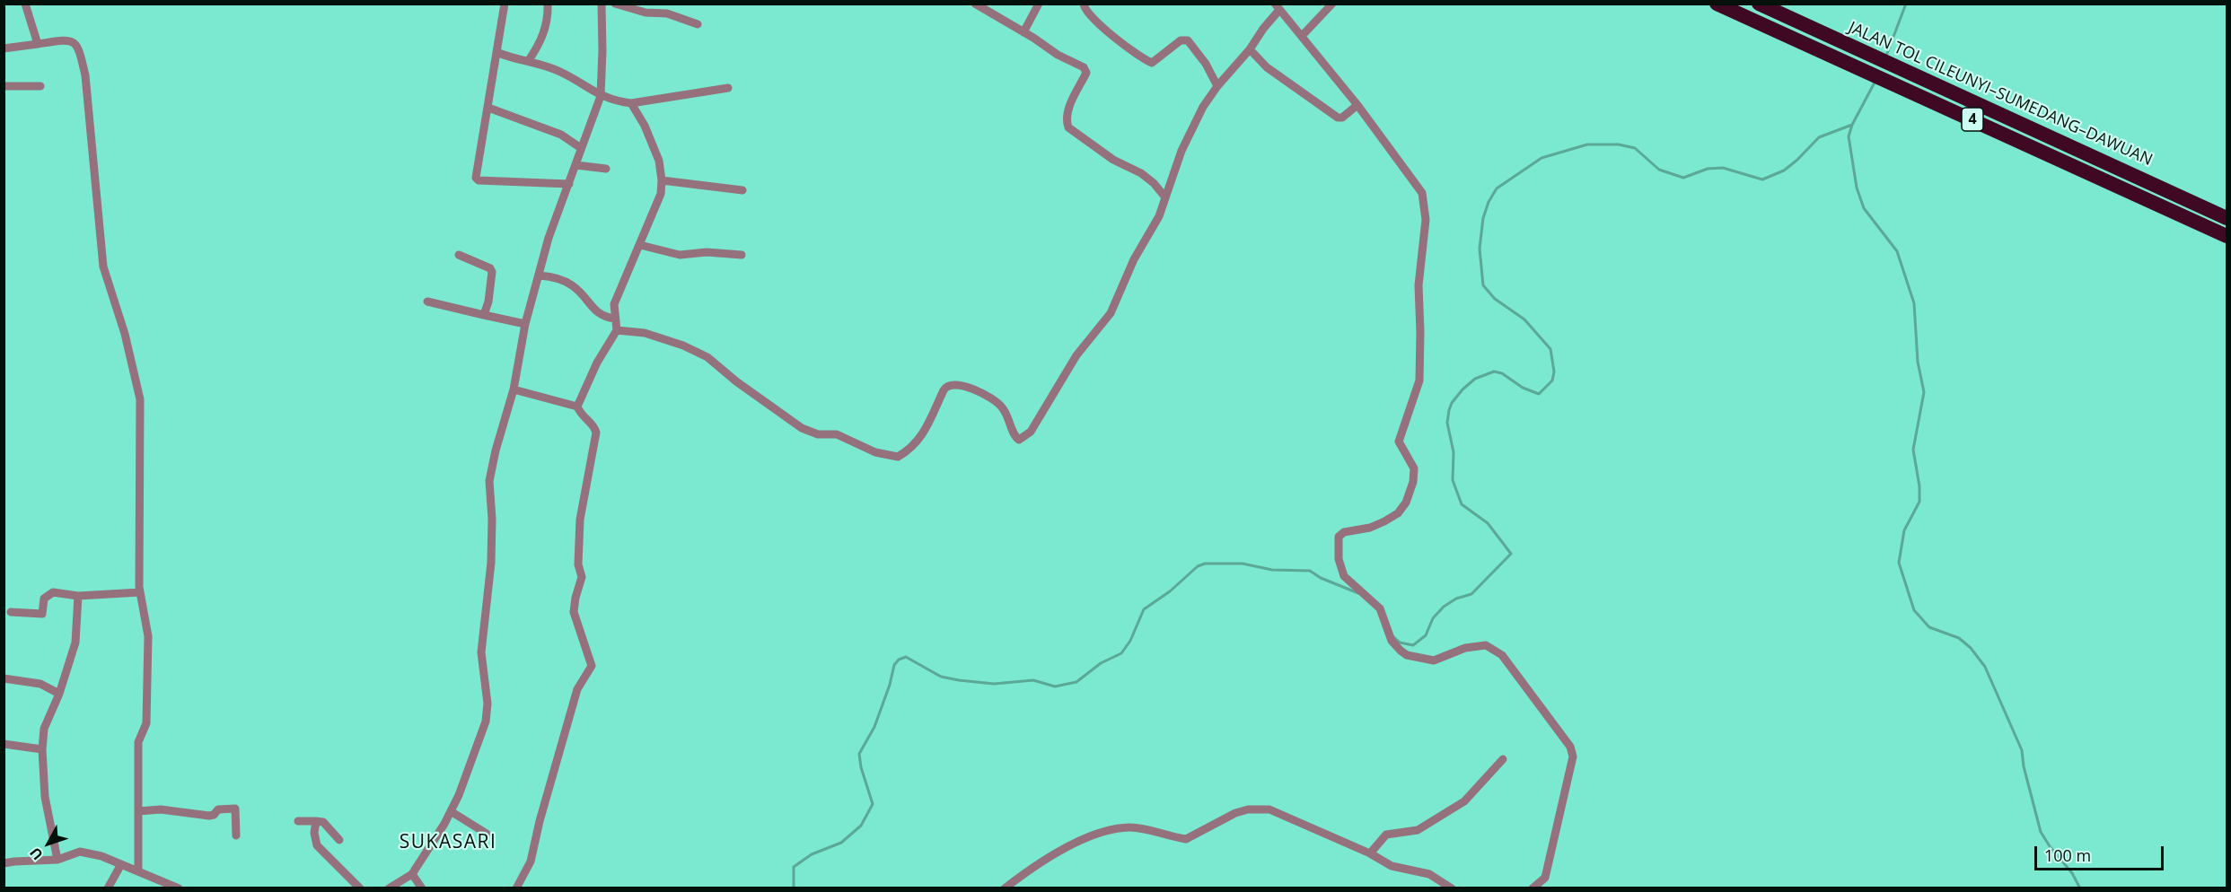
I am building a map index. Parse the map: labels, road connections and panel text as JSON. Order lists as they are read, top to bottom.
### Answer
{
  "streets": {
    "highway": ["JALAN TOL CILEUNYI–SUMEDANG–DAWUAN", "4"]
  },
  "districts": ["SUKASARI"],
  "scale_bar": "100 m",
  "north": "bottom left"
}
